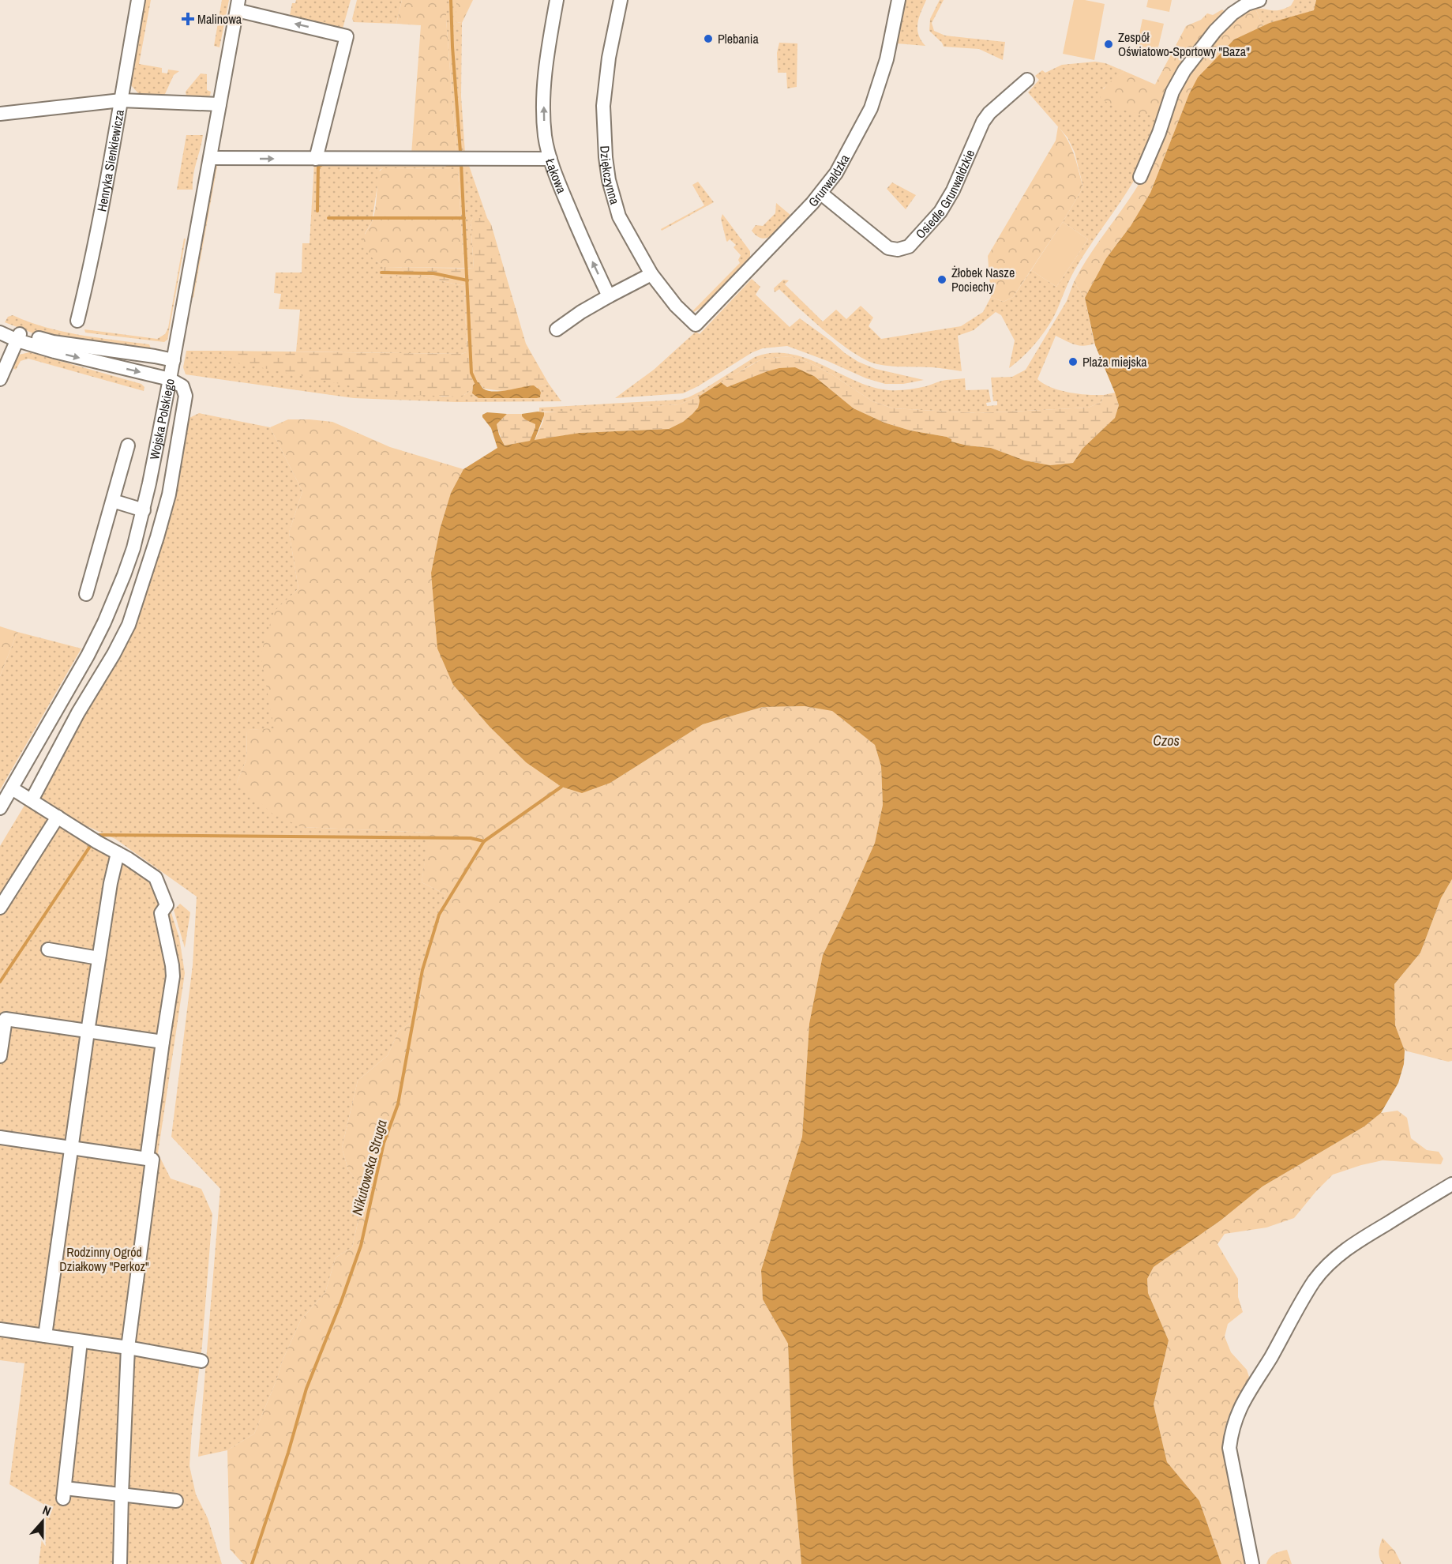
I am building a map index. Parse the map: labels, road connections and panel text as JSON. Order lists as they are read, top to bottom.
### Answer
{
  "streets": {
    "street": [
      "Henryka Sienkiewicza",
      "Dziękczynna",
      "Łąkowa",
      "Grunwaldzka",
      "Osiedle Grunwaldzkie",
      "Wojska Polskiego"
    ]
  },
  "crossings": [
    ["Dziękczynna", "Grunwaldzka"],
    ["Grunwaldzka", "Osiedle Grunwaldzkie"]
  ],
  "one_way": ["Łąkowa"],
  "water": ["Czos", "Nikutowska Struga"],
  "parks": ["Rodzinny Ogród Działkowy \"Perkoz\""],
  "places": {
    "health": ["Malinowa"],
    "other": [
      "Plebania",
      "Zespół Oświatowo-Sportowy \"Baza\"",
      "Żłobek Nasze Pociechy",
      "Plaża miejska"
    ]
  },
  "north": "top"
}
